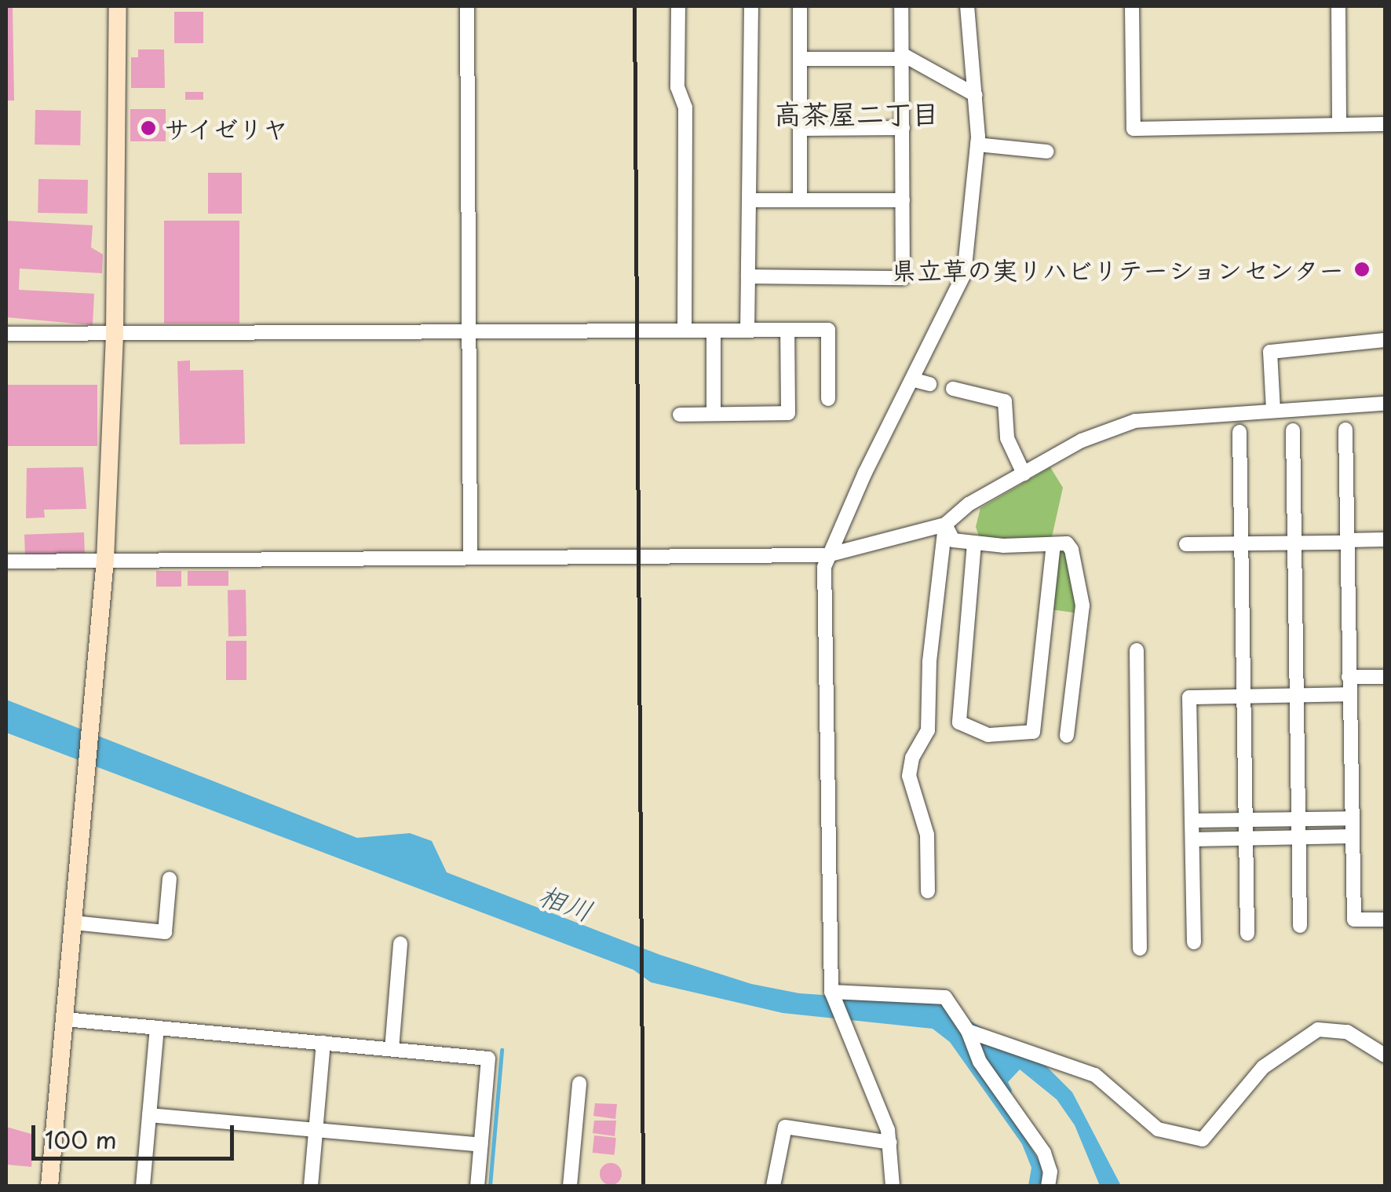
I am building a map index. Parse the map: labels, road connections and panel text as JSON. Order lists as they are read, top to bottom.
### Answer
{
  "districts": ["高茶屋二丁目"],
  "water": ["相川"],
  "places": ["サイゼリヤ", "県立草の実リハビリテーションセンター"],
  "scale_bar": "100 m"
}
